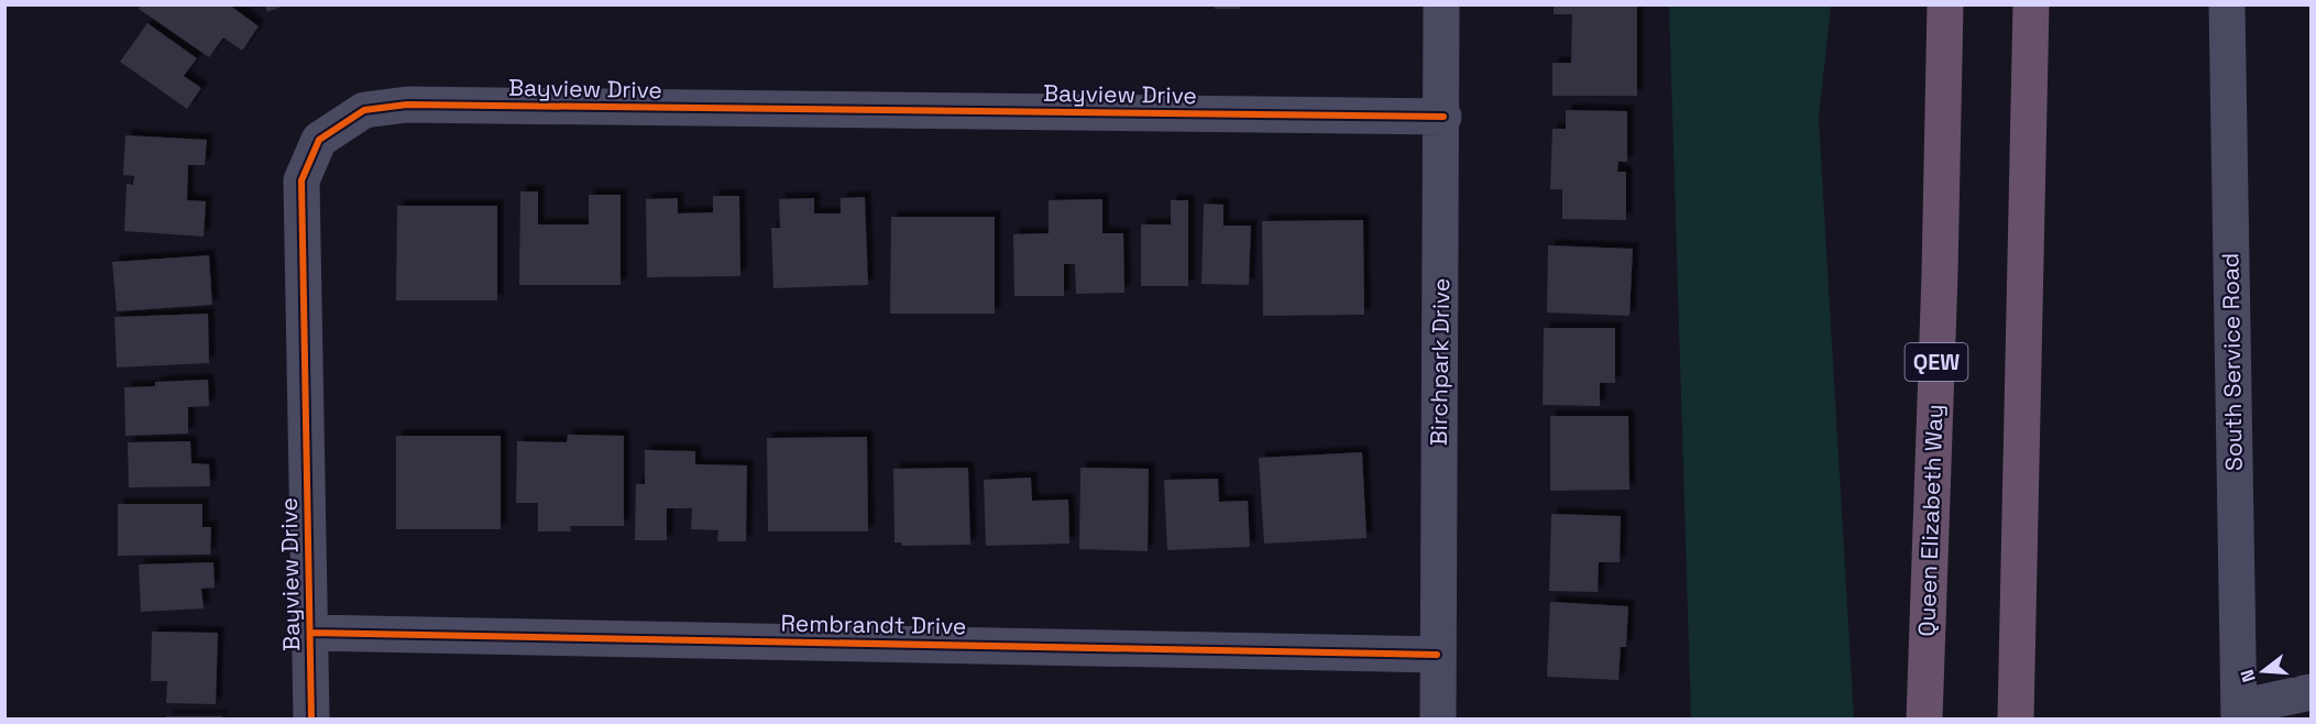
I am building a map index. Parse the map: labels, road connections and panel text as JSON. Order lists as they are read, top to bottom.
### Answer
{
  "streets": {
    "highway": ["QEW", "Queen Elizabeth Way"],
    "street": [
      "Bayview Drive",
      "Birchpark Drive",
      "South Service Road",
      "Rembrandt Drive"
    ]
  },
  "crossings": [
    ["Bayview Drive", "Birchpark Drive"],
    ["Bayview Drive", "Rembrandt Drive"],
    ["Birchpark Drive", "Rembrandt Drive"]
  ],
  "north": "left"
}
